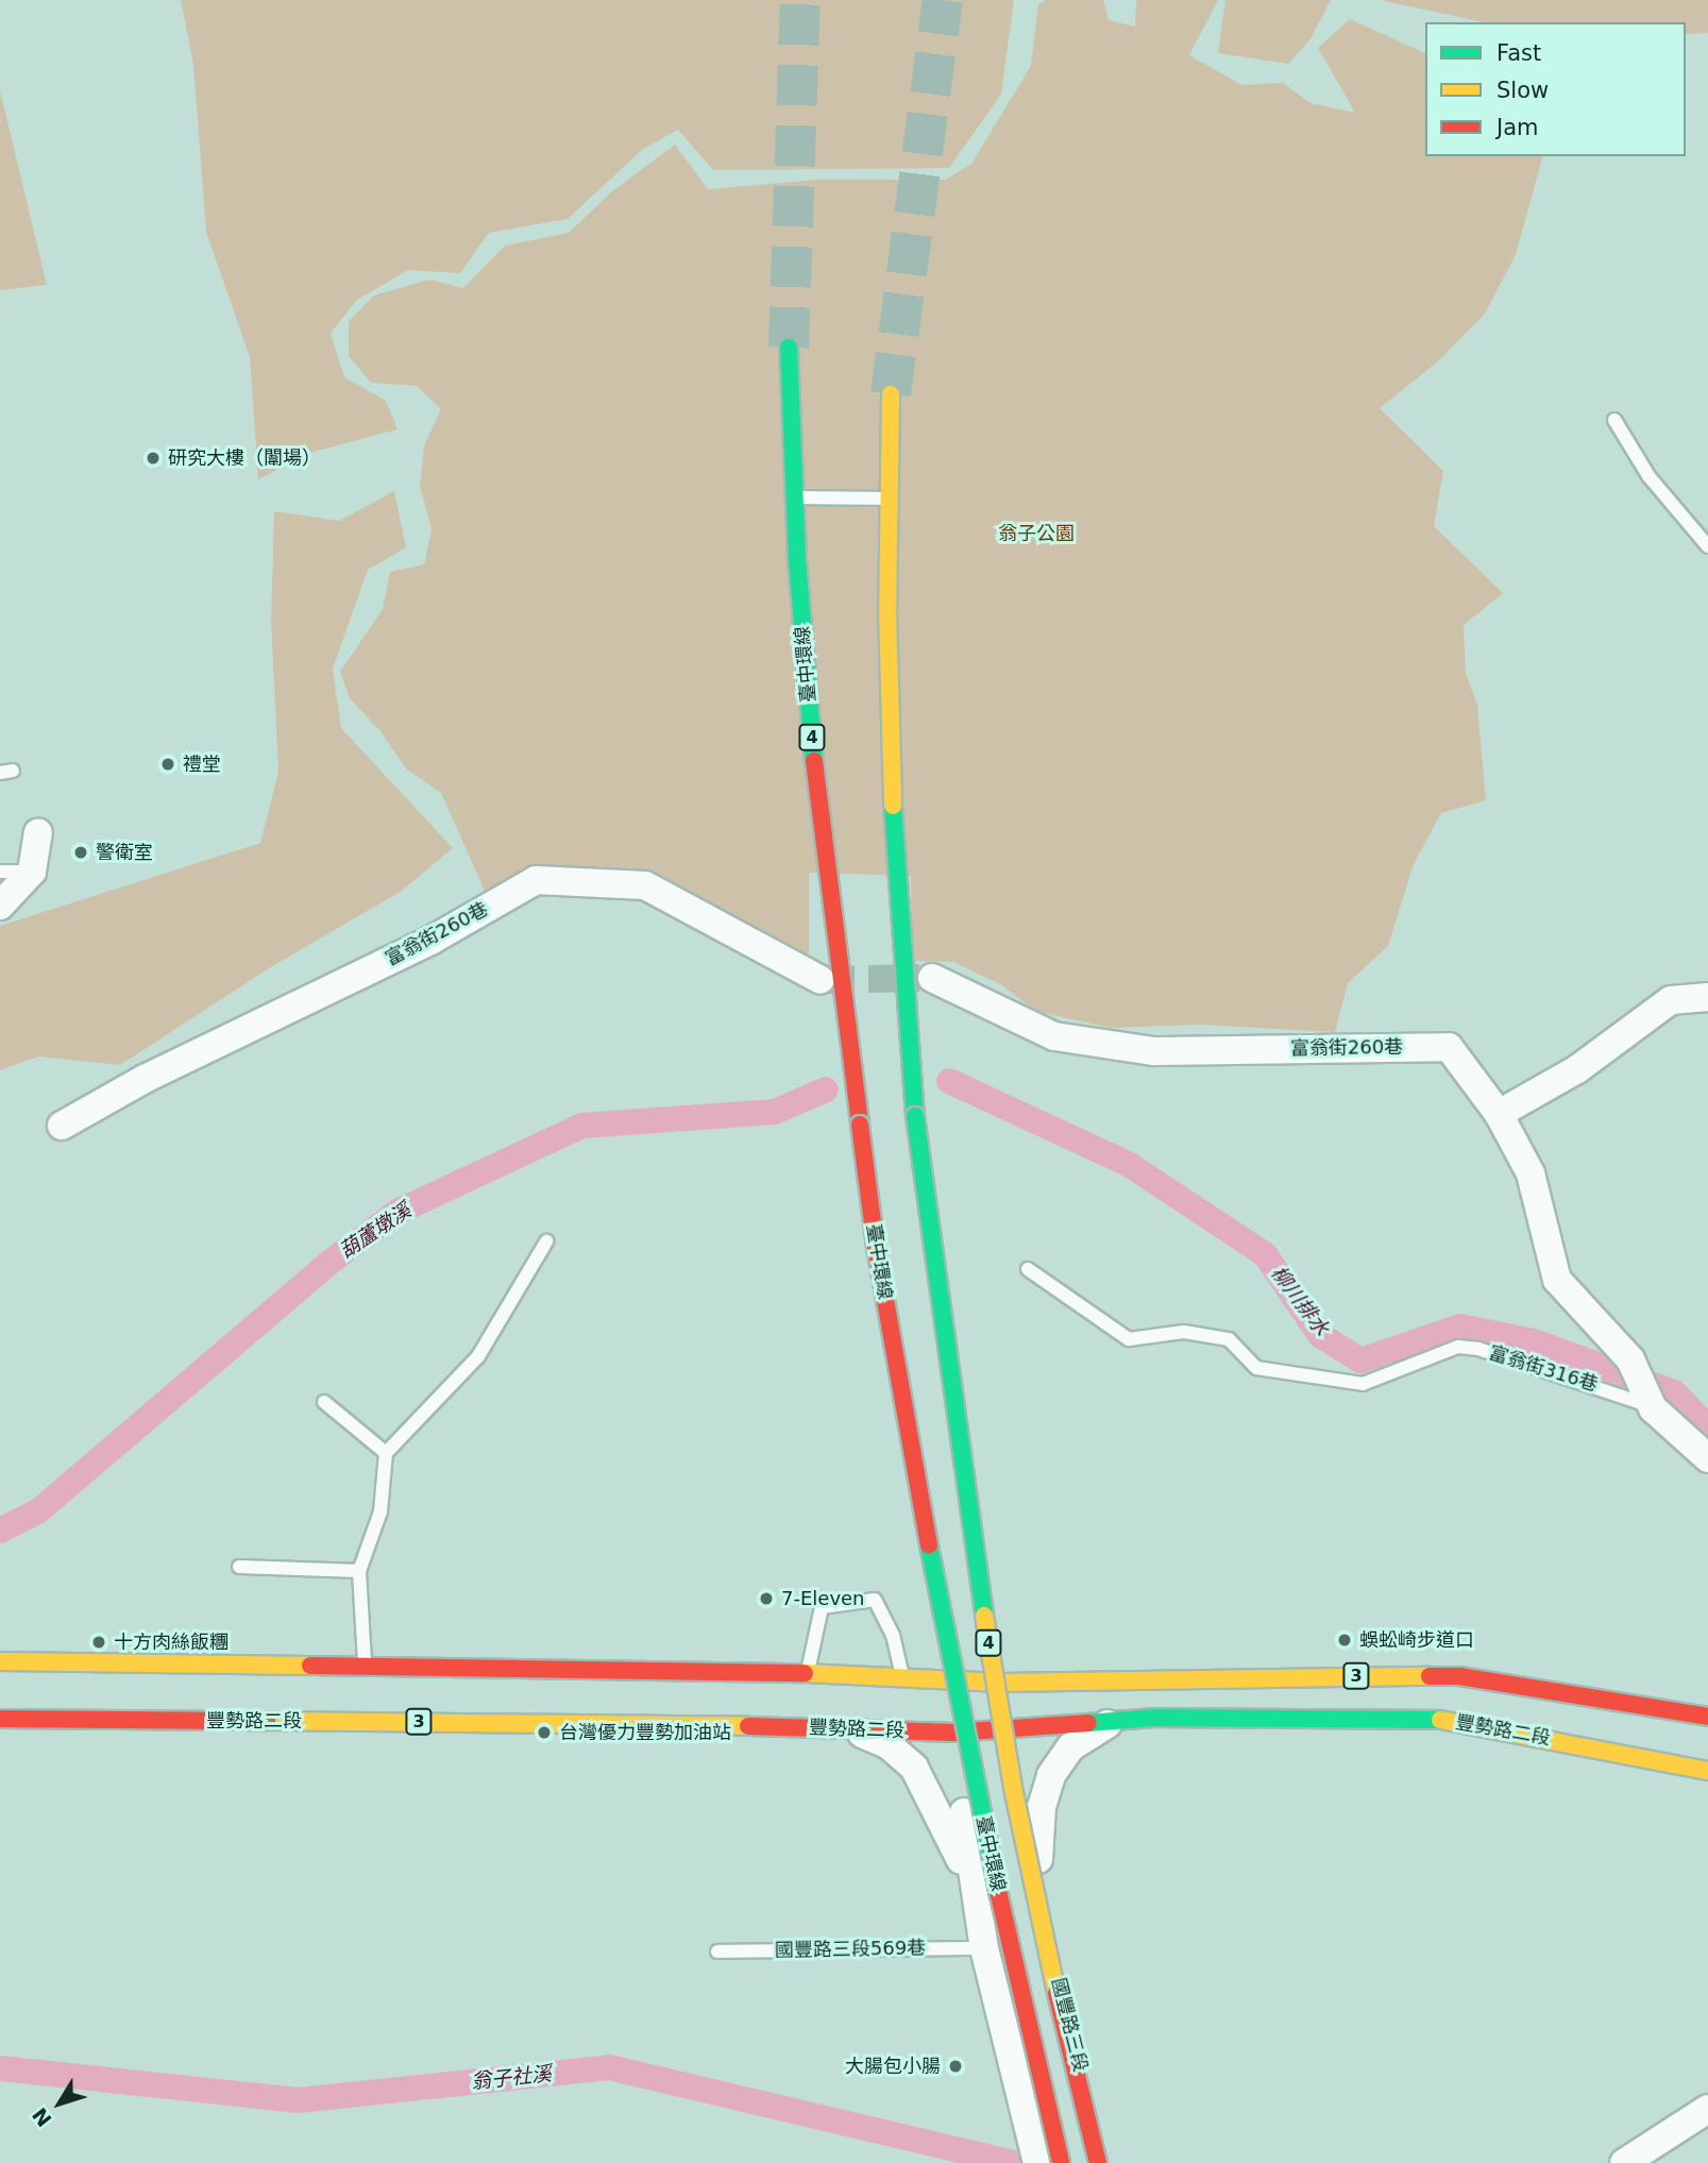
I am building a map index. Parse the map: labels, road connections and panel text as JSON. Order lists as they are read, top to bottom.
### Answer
{
  "streets": {
    "main road": [
      "臺中環線",
      "4",
      "3",
      "豐勢路二段"
    ],
    "street": ["富翁街260巷", "國豐路三段"],
    "lane": ["富翁街316巷", "國豐路三段569巷"]
  },
  "crossings": [
    ["臺中環線", "國豐路三段"],
    ["3", "國豐路三段"],
    ["豐勢路二段", "國豐路三段"]
  ],
  "water": ["葫蘆墩溪", "柳川排水", "翁子社溪"],
  "parks": ["翁子公園"],
  "places": [
    "研究大樓（闈場）",
    "禮堂",
    "警衛室",
    "7-Eleven",
    "蜈蚣崎步道口",
    "十方肉絲飯糰",
    "台灣優力豐勢加油站",
    "大腸包小腸"
  ],
  "legend": ["Fast", "Slow", "Jam"],
  "north": "bottom left"
}
